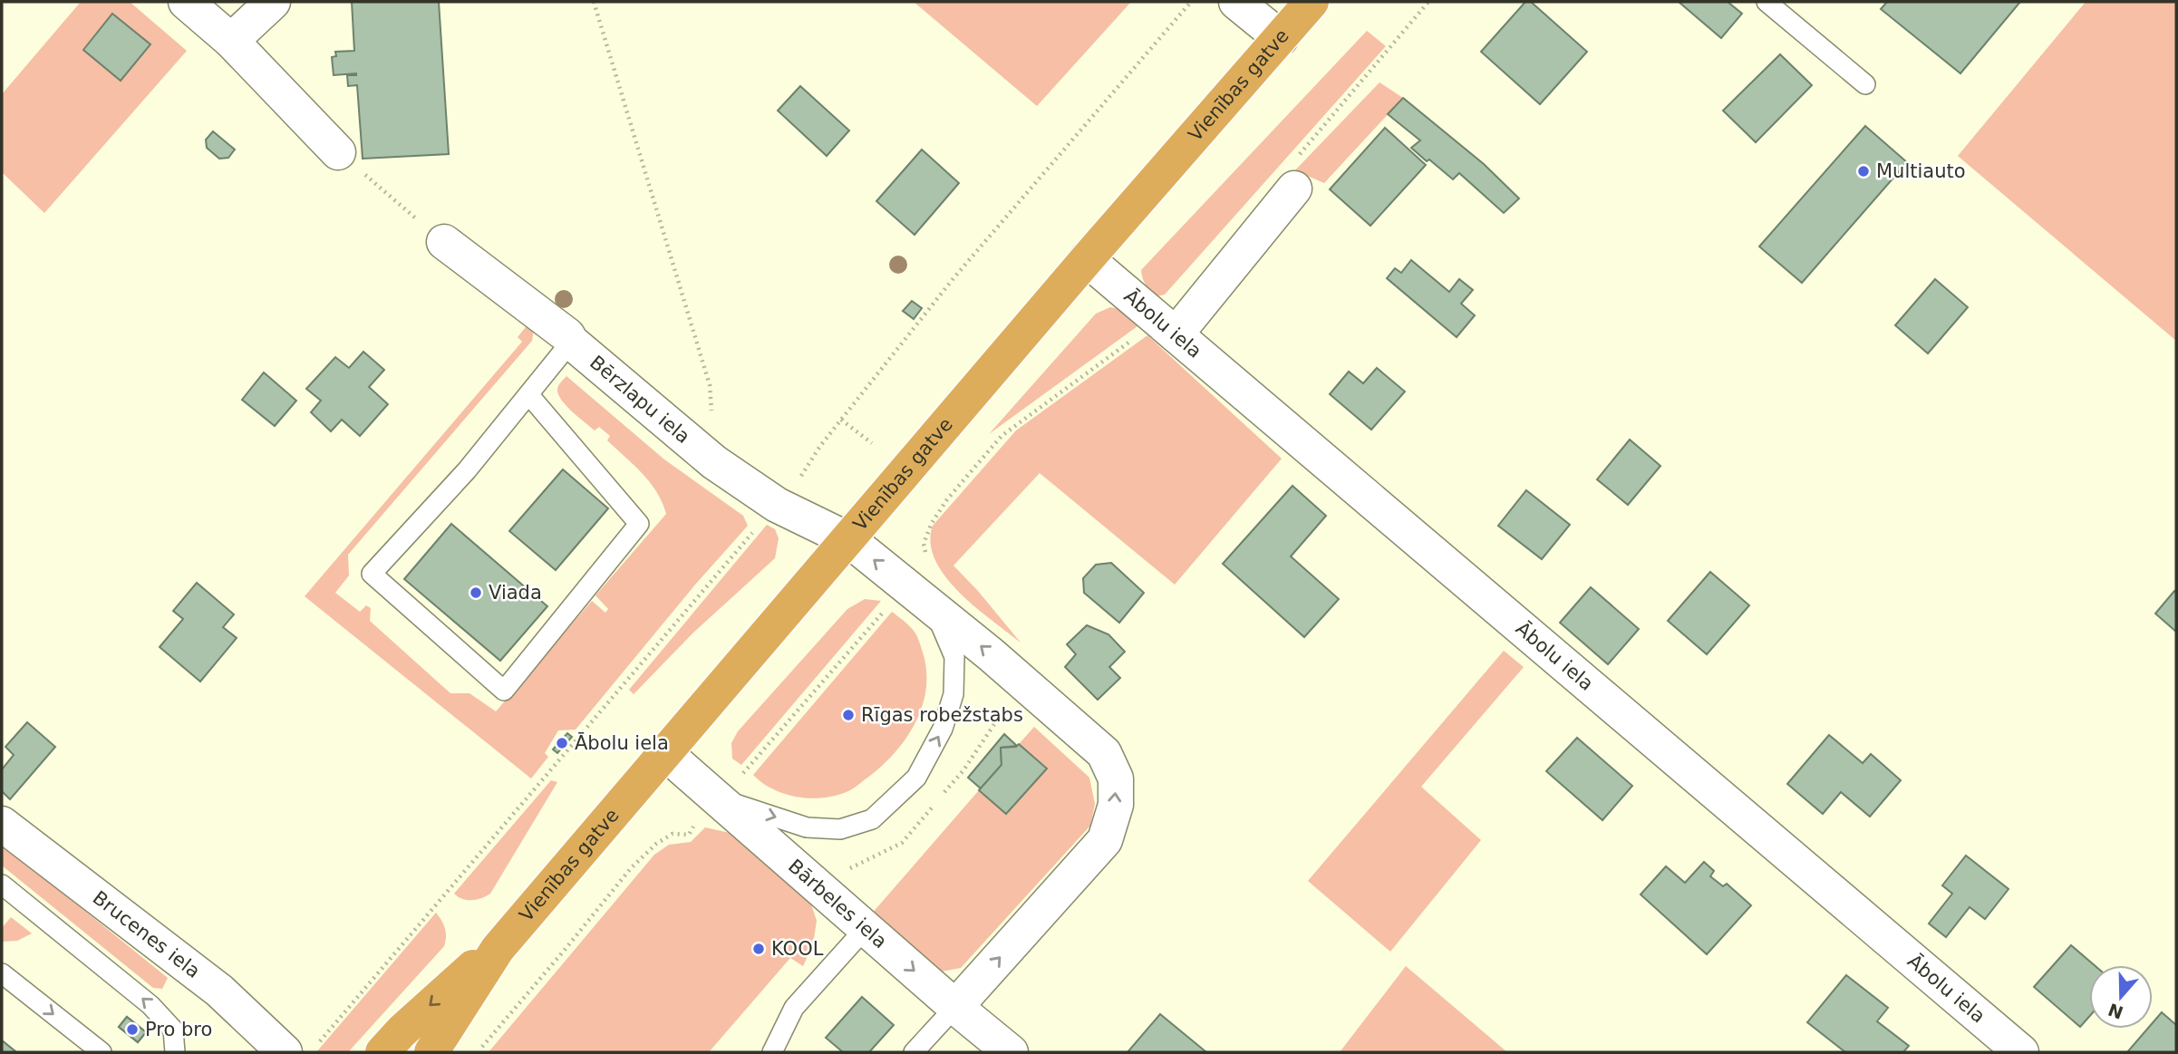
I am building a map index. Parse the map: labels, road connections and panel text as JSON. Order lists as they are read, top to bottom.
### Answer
{
  "streets": {
    "highway": ["Vienības gatve"],
    "street": [
      "Ābolu iela",
      "Bērzlapu iela",
      "Bārbeles iela",
      "Brucenes iela"
    ]
  },
  "crossings": [
    ["Vienības gatve", "Ābolu iela"],
    ["Vienības gatve", "Bērzlapu iela"],
    ["Vienības gatve", "Bārbeles iela"],
    ["Bērzlapu iela", "Bārbeles iela"]
  ],
  "places": [
    "Multiauto",
    "Viada",
    "Rīgas robežstabs",
    "Ābolu iela",
    "KOOL",
    "Pro bro"
  ],
  "north": "bottom"
}
